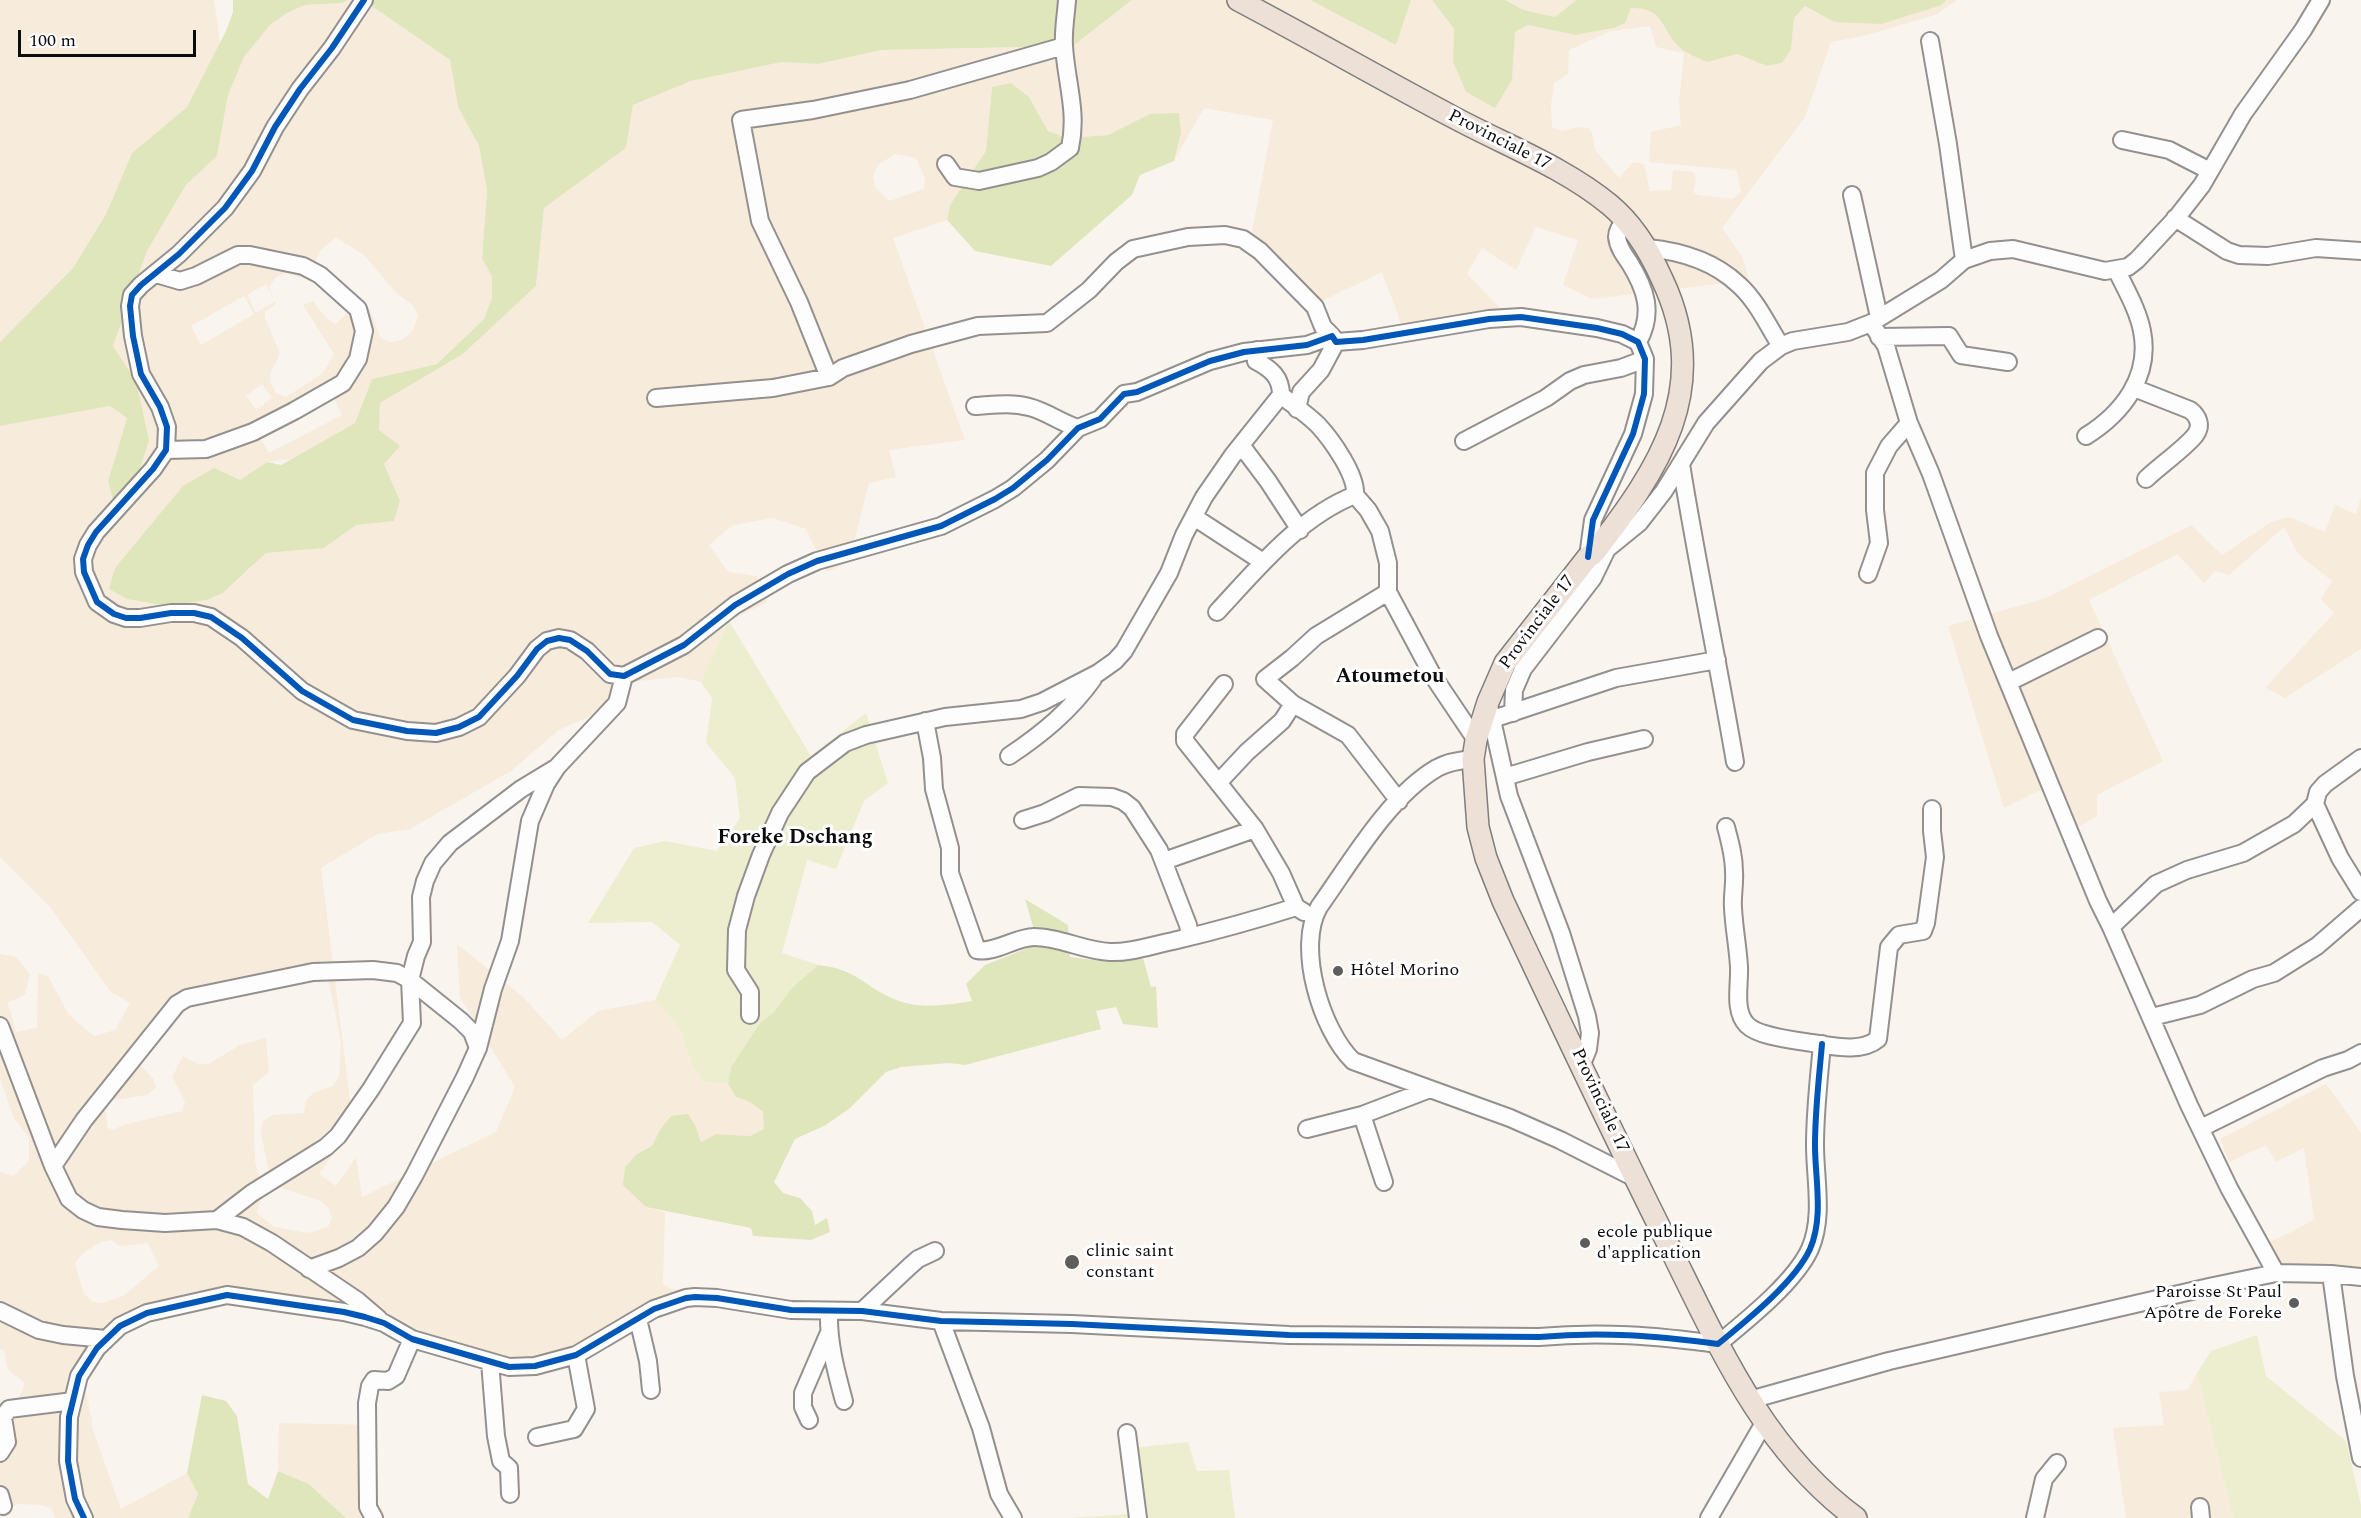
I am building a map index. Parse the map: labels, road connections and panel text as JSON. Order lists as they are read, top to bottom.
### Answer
{
  "streets": {
    "main road": ["Provinciale 17"]
  },
  "districts": ["Atoumetou", "Foreke Dschang"],
  "places": [
    "Hôtel Morino",
    "ecole publique d'application",
    "clinic saint constant",
    "Paroisse St Paul Apôtre de Foreke"
  ],
  "scale_bar": "100 m"
}
